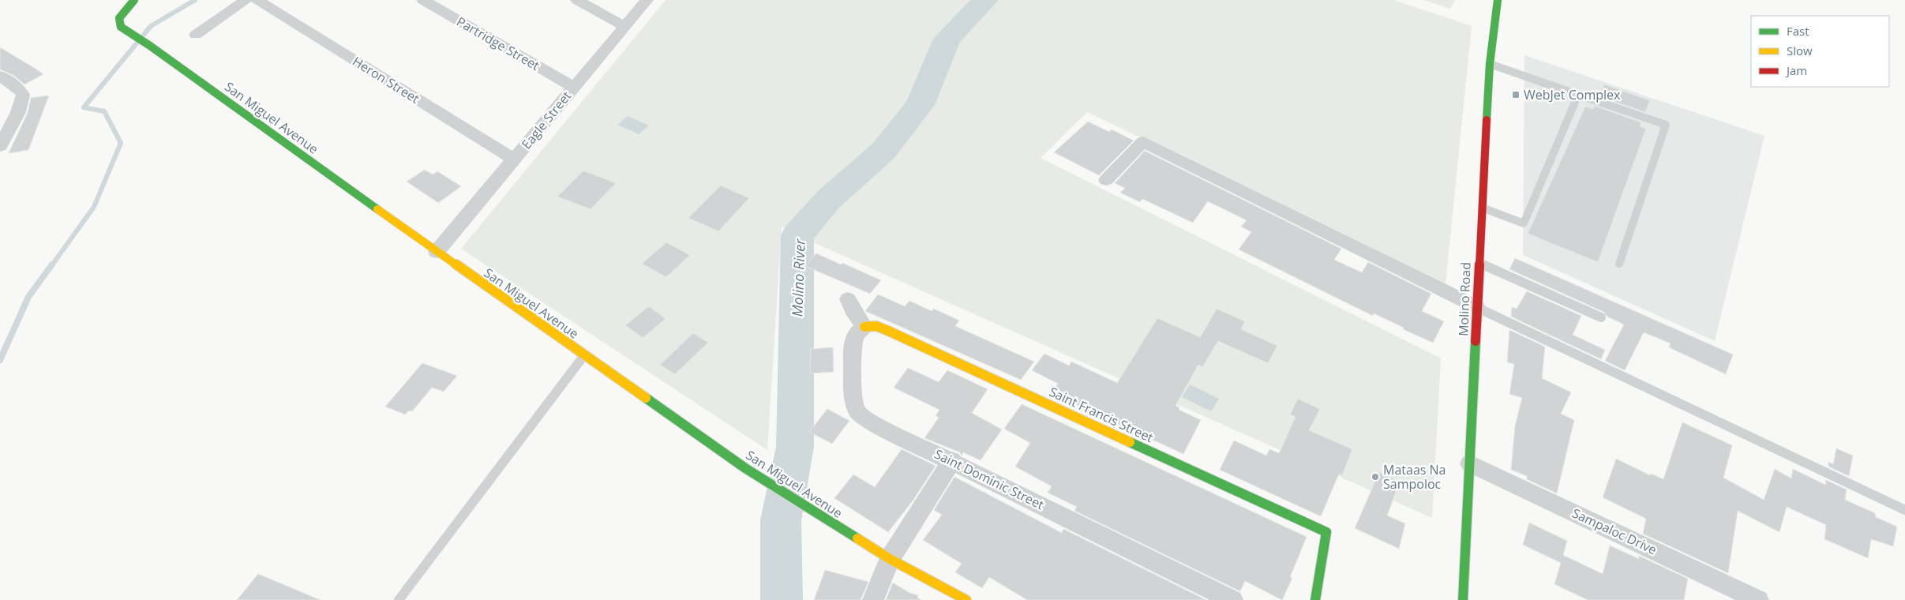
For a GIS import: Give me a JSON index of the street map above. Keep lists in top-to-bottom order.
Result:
{
  "streets": {
    "street": [
      "Partridge Street",
      "Heron Street",
      "San Miguel Avenue",
      "Eagle Street",
      "Molino Road",
      "Saint Francis Street",
      "Saint Dominic Street",
      "Sampaloc Drive"
    ]
  },
  "crossings": [
    ["Partridge Street", "Eagle Street"],
    ["Heron Street", "Eagle Street"],
    ["San Miguel Avenue", "Eagle Street"],
    ["Molino Road", "Sampaloc Drive"],
    ["Saint Francis Street", "Saint Dominic Street"]
  ],
  "water": ["Molino River"],
  "places": {
    "transit": ["WebJet Complex"],
    "other": ["Mataas Na Sampoloc"]
  },
  "legend": ["Fast", "Slow", "Jam"]
}
